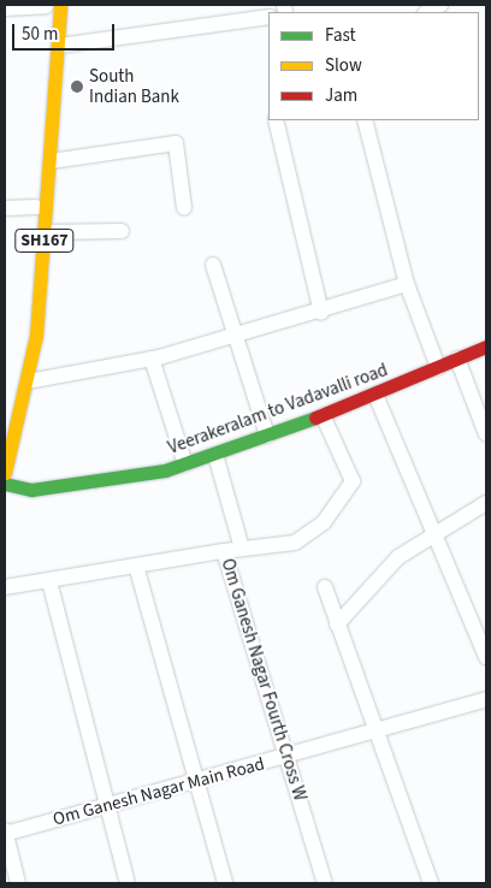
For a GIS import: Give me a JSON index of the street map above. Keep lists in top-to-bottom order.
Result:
{
  "streets": {
    "main road": ["SH167", "Veerakeralam to Vadavalli road"],
    "street": ["Om Ganesh Nagar Fourth Cross W", "Om Ganesh Nagar Main Road"]
  },
  "crossings": [
    ["Om Ganesh Nagar Fourth Cross W", "Om Ganesh Nagar Main Road"]
  ],
  "places": ["South Indian Bank"],
  "legend": ["Fast", "Slow", "Jam"],
  "scale_bar": "50 m"
}
